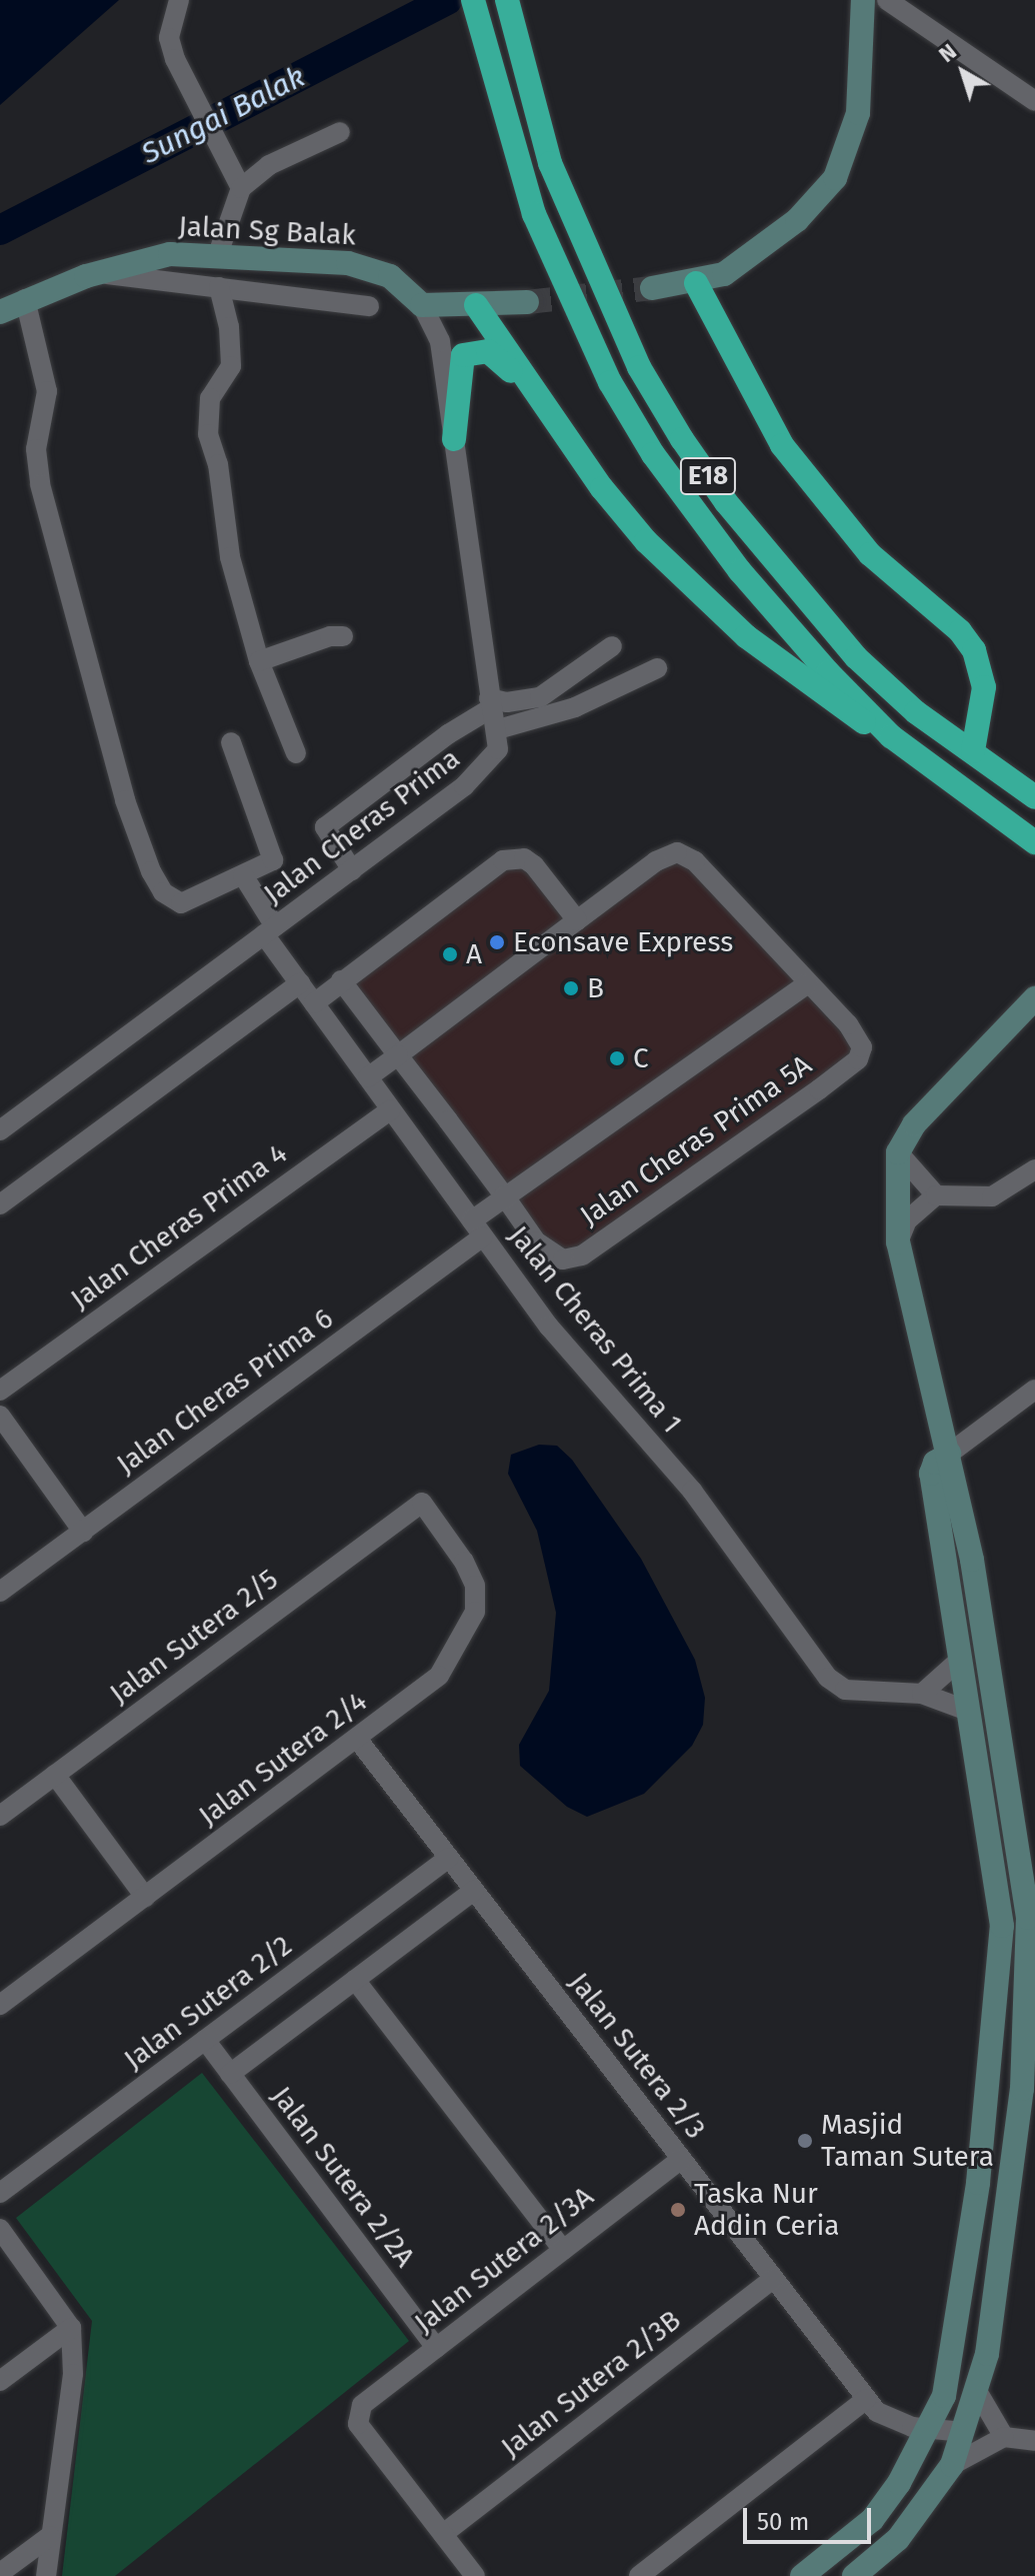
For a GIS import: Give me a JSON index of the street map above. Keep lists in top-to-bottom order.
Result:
{
  "streets": {
    "highway": ["E18"],
    "street": [
      "Jalan Sg Balak",
      "Jalan Cheras Prima",
      "Jalan Cheras Prima 5A",
      "Jalan Cheras Prima 4",
      "Jalan Cheras Prima 1",
      "Jalan Cheras Prima 6",
      "Jalan Sutera 2/5",
      "Jalan Sutera 2/4",
      "Jalan Sutera 2/2",
      "Jalan Sutera 2/3",
      "Jalan Sutera 2/2A",
      "Jalan Sutera 2/3A",
      "Jalan Sutera 2/3B"
    ]
  },
  "crossings": [
    ["Jalan Cheras Prima", "Jalan Cheras Prima 1"],
    ["Jalan Cheras Prima 5A", "Jalan Cheras Prima 6"],
    ["Jalan Cheras Prima 4", "Jalan Cheras Prima 1"],
    ["Jalan Cheras Prima 1", "Jalan Cheras Prima 6"],
    ["Jalan Sutera 2/5", "Jalan Sutera 2/4"],
    ["Jalan Sutera 2/4", "Jalan Sutera 2/3"],
    ["Jalan Sutera 2/2", "Jalan Sutera 2/3"],
    ["Jalan Sutera 2/2", "Jalan Sutera 2/2A"],
    ["Jalan Sutera 2/3", "Jalan Sutera 2/3A"],
    ["Jalan Sutera 2/3", "Jalan Sutera 2/3B"],
    ["Jalan Sutera 2/2A", "Jalan Sutera 2/3A"],
    ["Jalan Sutera 2/3A", "Jalan Sutera 2/3B"]
  ],
  "water": ["Sungai Balak"],
  "places": [
    "Econsave Express",
    "A",
    "B",
    "C",
    "Masjid Taman Sutera",
    "Taska Nur Addin Ceria"
  ],
  "scale_bar": "50 m",
  "north": "top left"
}
